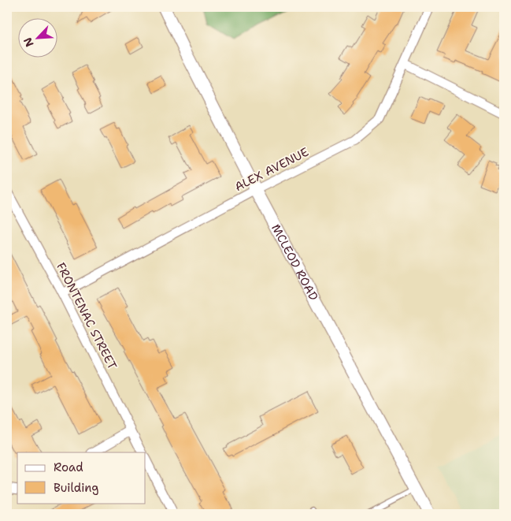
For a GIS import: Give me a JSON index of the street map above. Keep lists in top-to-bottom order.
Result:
{
  "streets": {
    "main road": ["MCLEOD ROAD"],
    "street": ["ALEX AVENUE", "FRONTENAC STREET"]
  },
  "crossings": [
    ["ALEX AVENUE", "MCLEOD ROAD"],
    ["ALEX AVENUE", "FRONTENAC STREET"]
  ],
  "legend": ["Road", "Building"],
  "north": "bottom left"
}
